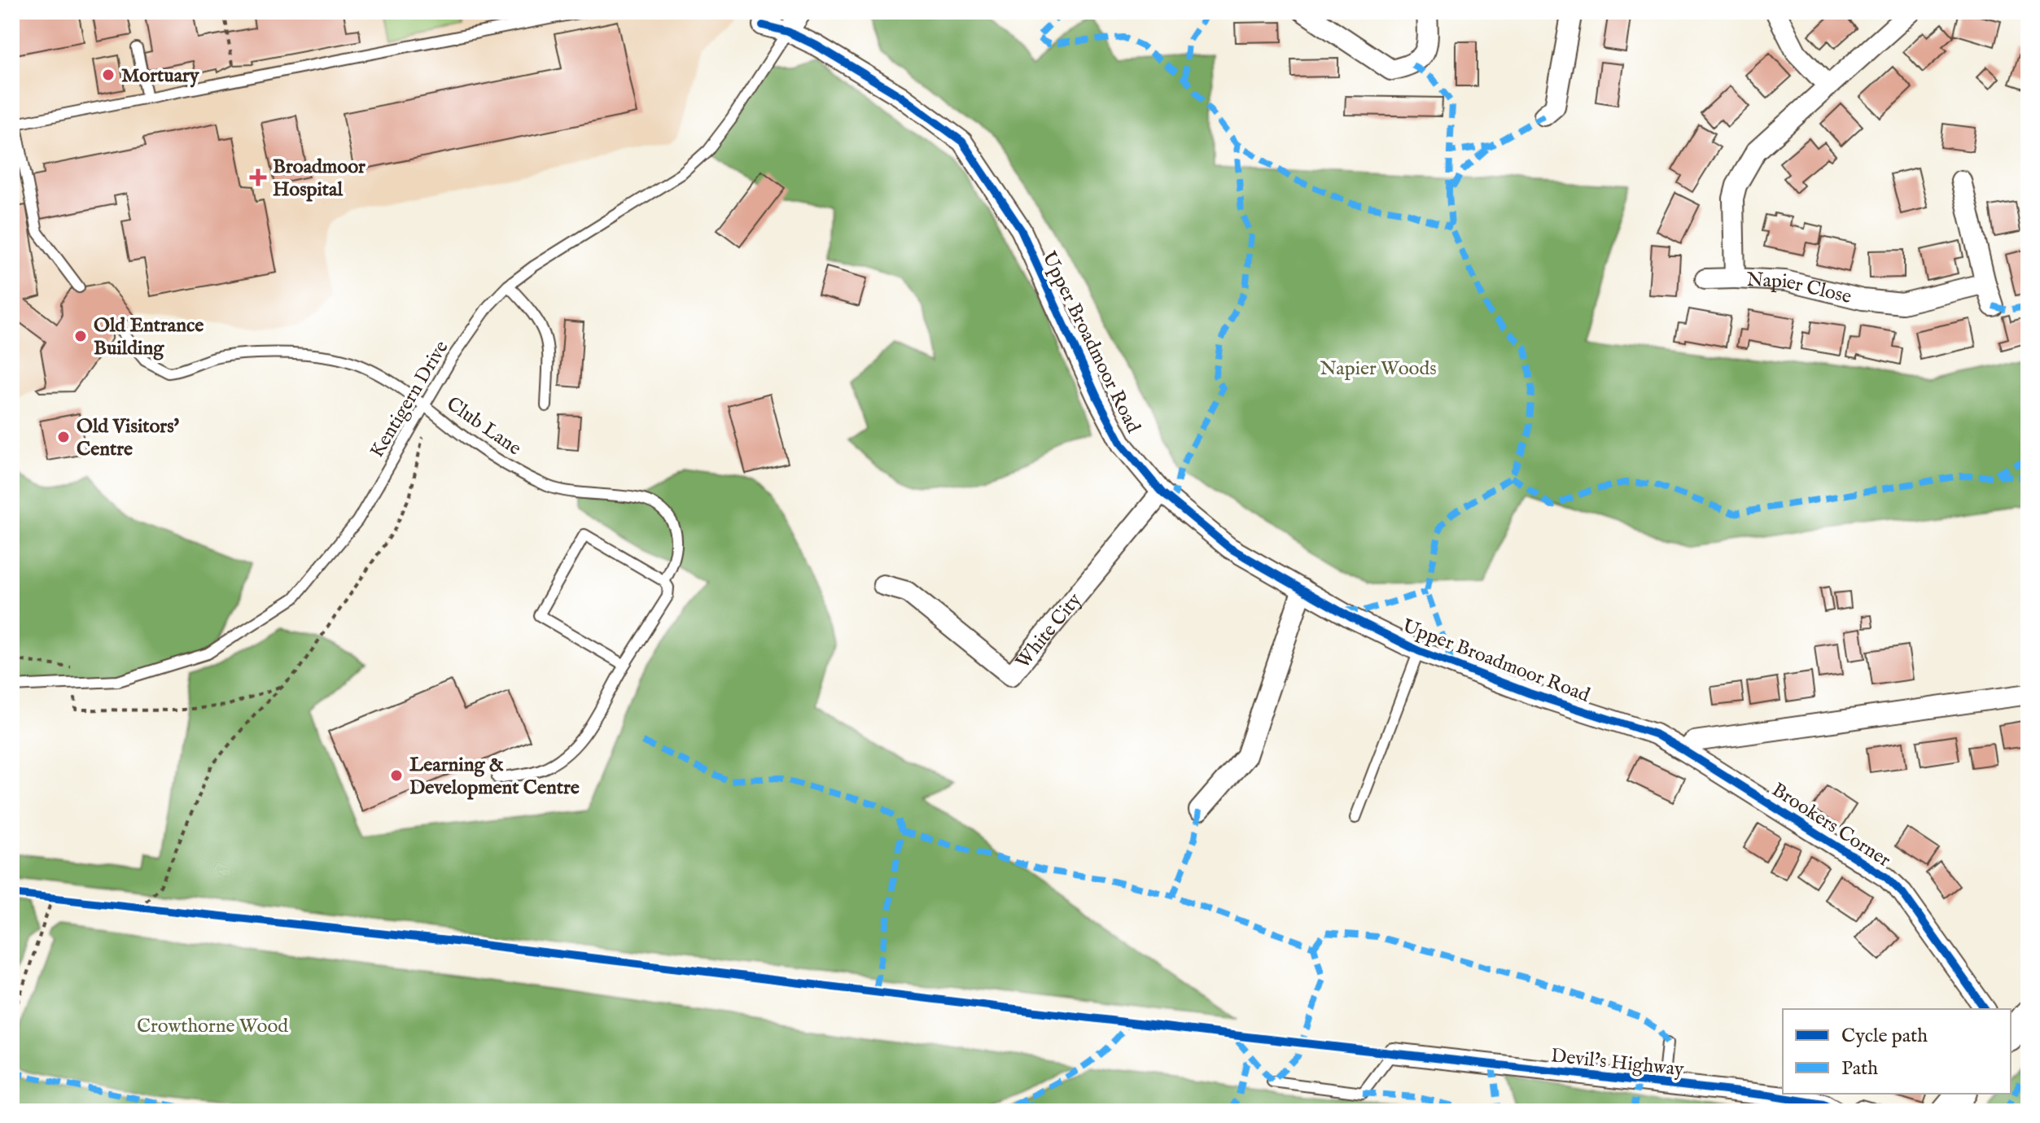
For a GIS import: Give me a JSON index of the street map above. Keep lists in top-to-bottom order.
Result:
{
  "streets": {
    "street": [
      "Napier Close",
      "Upper Broadmoor Road",
      "White City",
      "Brookers Corner",
      "Devil's Highway"
    ],
    "lane": ["Kentigern Drive", "Club Lane"]
  },
  "crossings": [
    ["Upper Broadmoor Road", "Kentigern Drive"],
    ["Upper Broadmoor Road", "White City"],
    ["Upper Broadmoor Road", "Brookers Corner"],
    ["Kentigern Drive", "Club Lane"]
  ],
  "parks": ["Napier Woods", "Crowthorne Wood"],
  "places": {
    "other": [
      "Mortuary",
      "Old Entrance Building",
      "Old Visitors' Centre",
      "Learning & Development Centre"
    ],
    "health": ["Broadmoor Hospital"]
  },
  "legend": ["Cycle path", "Path"]
}
